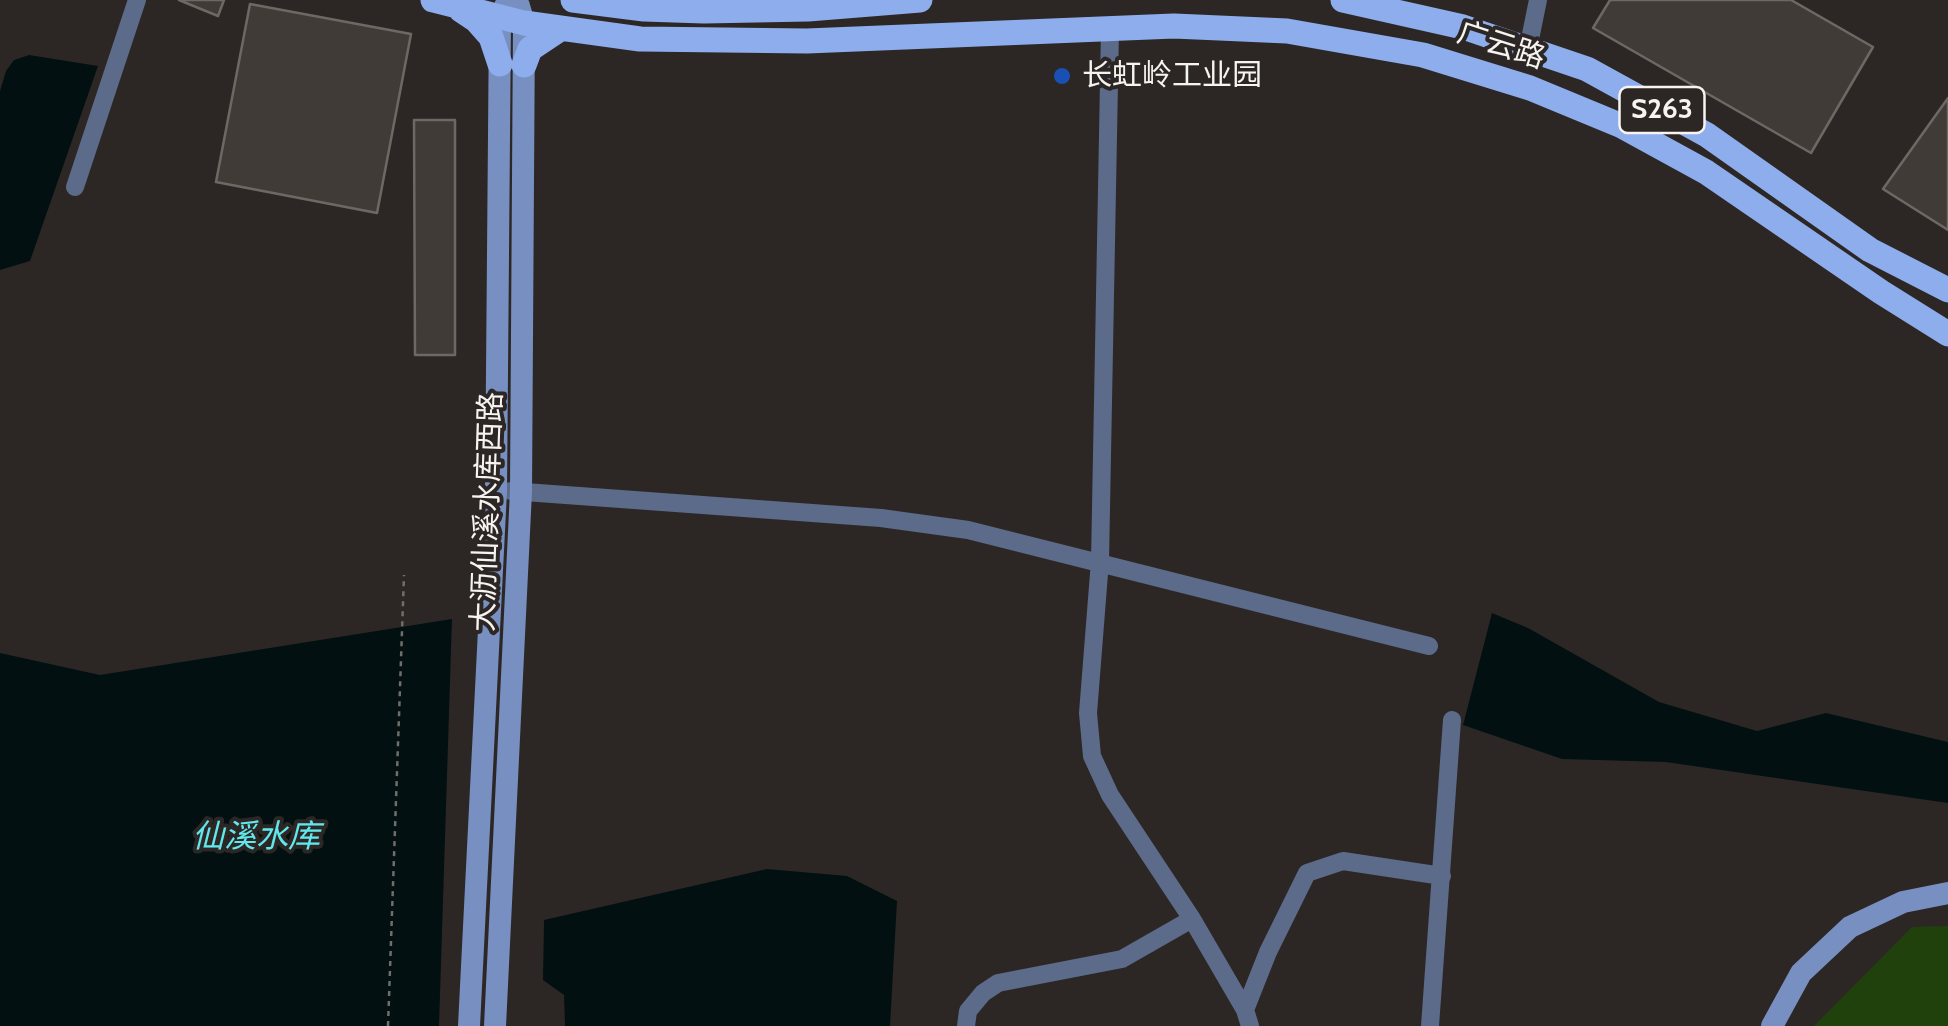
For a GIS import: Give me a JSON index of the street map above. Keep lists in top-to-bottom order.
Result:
{
  "streets": {
    "main road": ["广云路", "S263"],
    "street": ["大沥仙溪水库西路"]
  },
  "water": ["仙溪水库"],
  "places": ["长虹岭工业园"]
}
